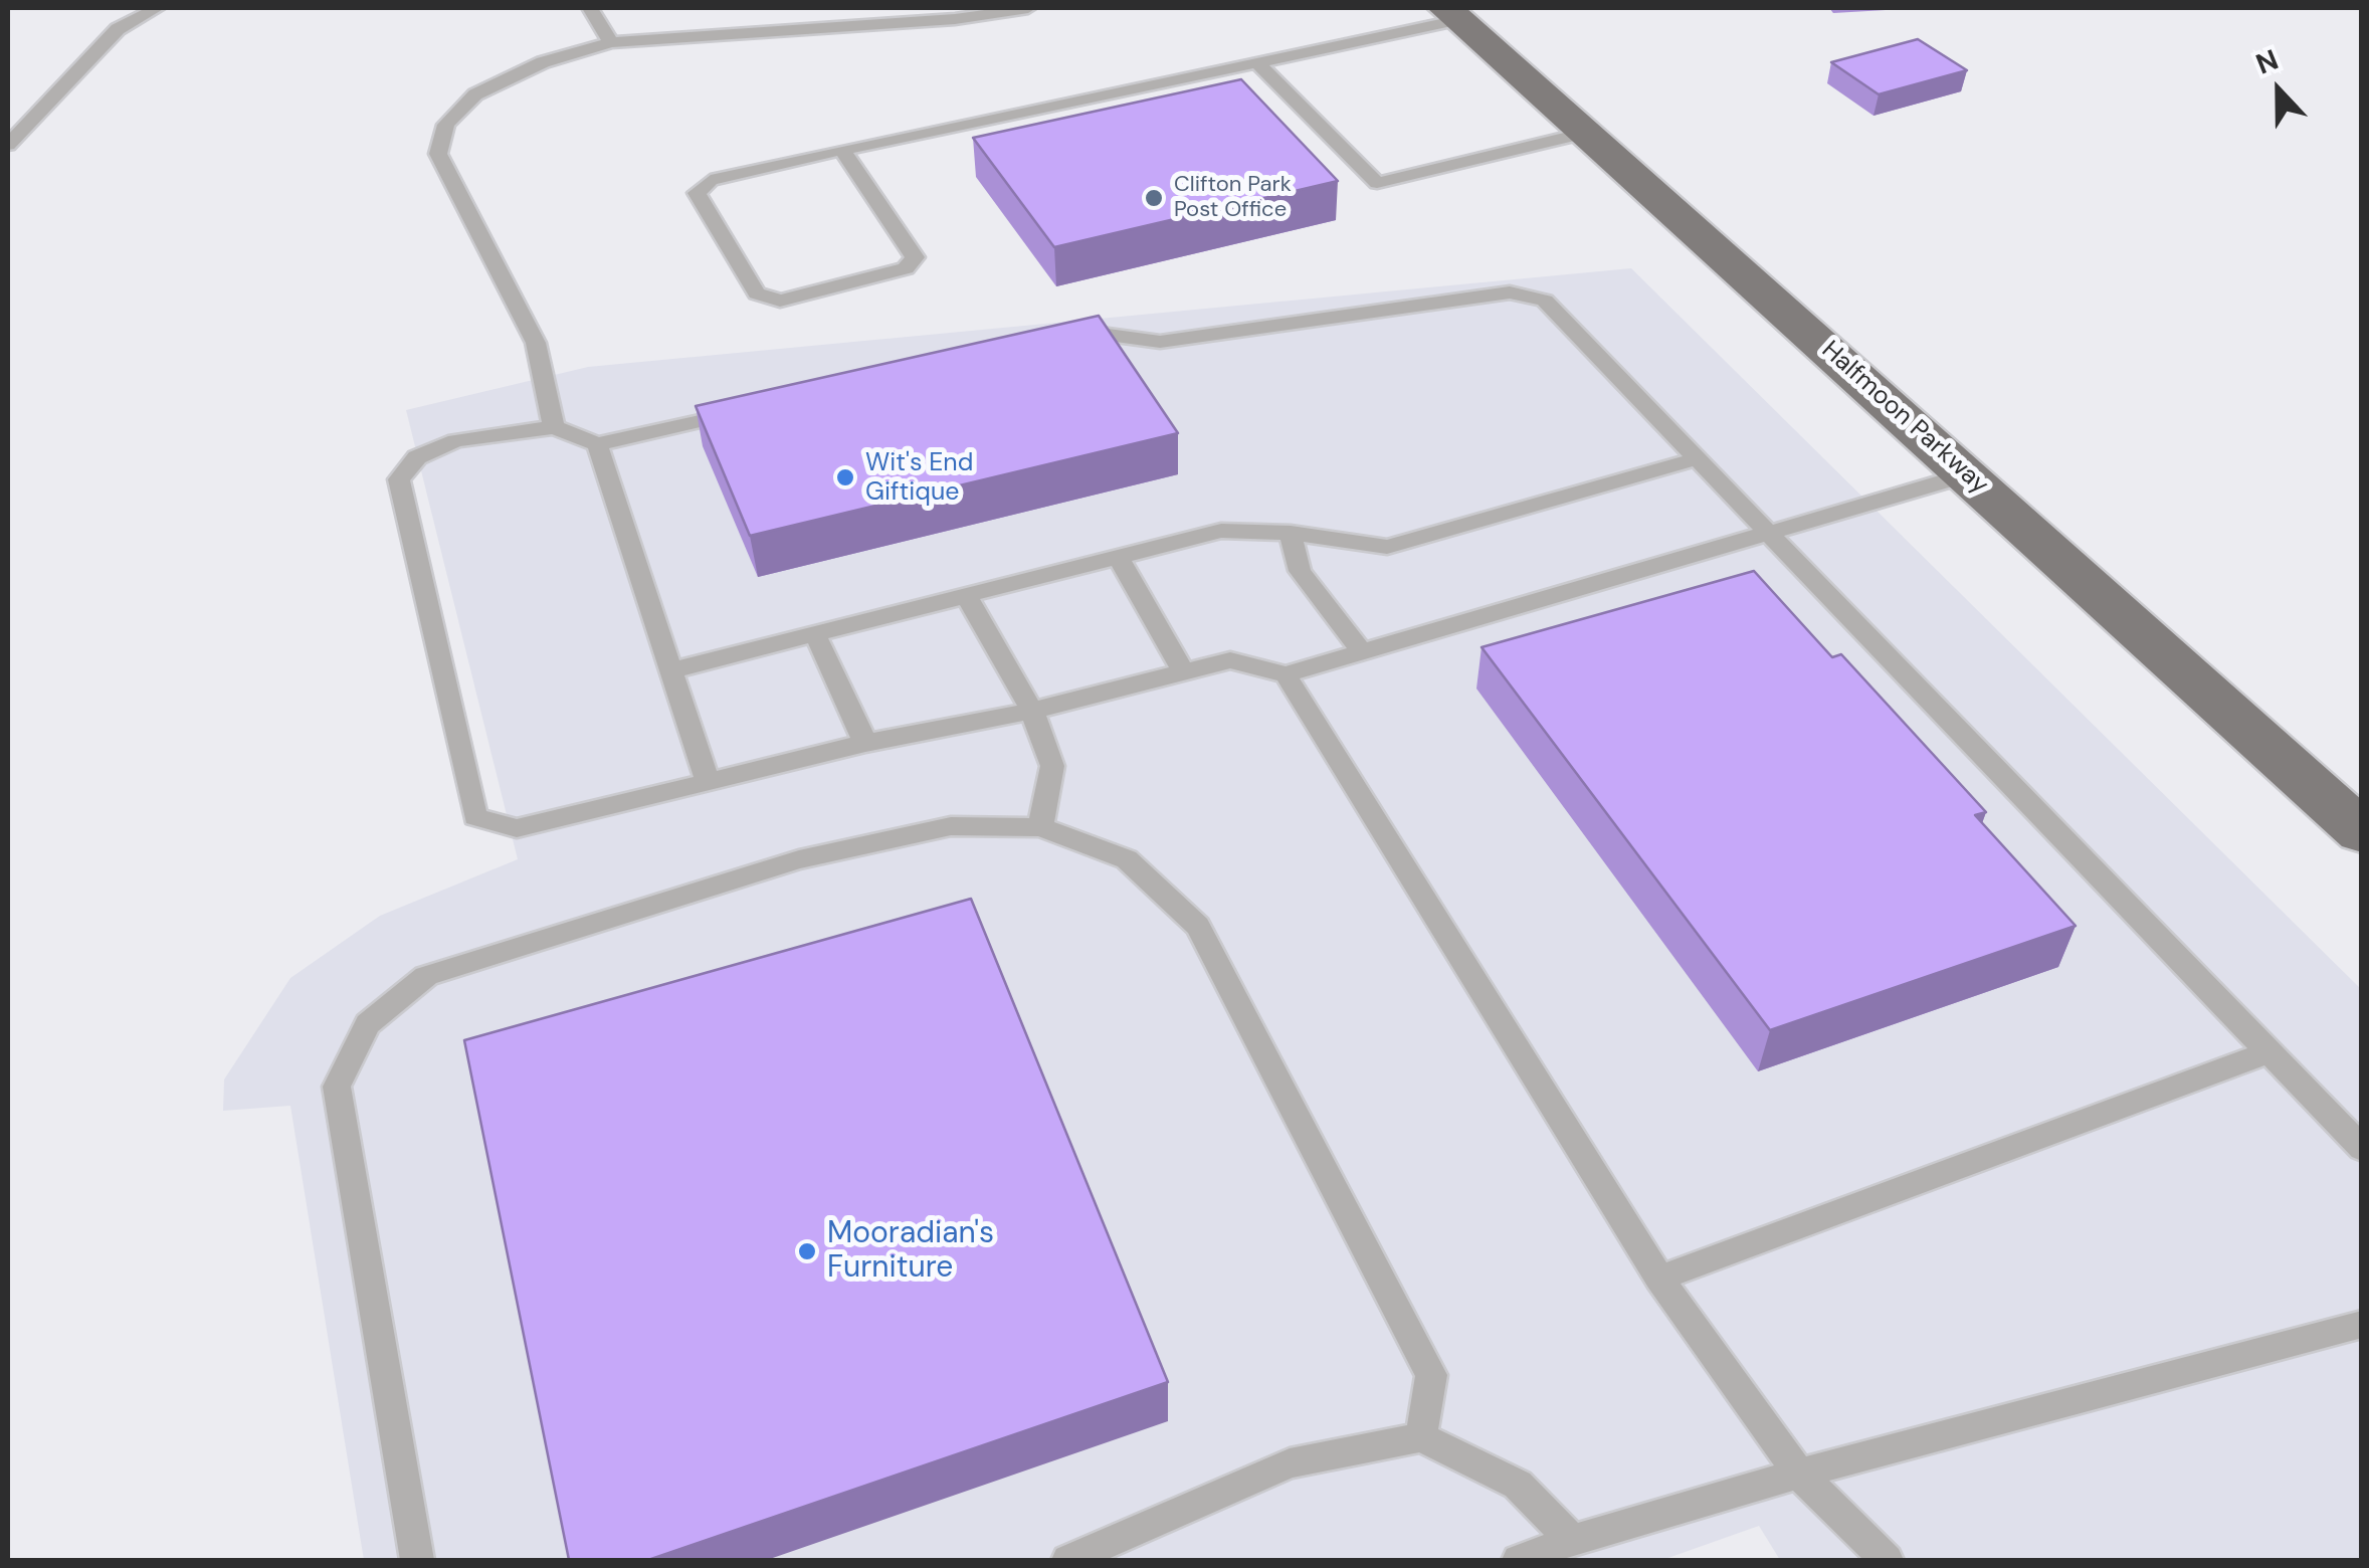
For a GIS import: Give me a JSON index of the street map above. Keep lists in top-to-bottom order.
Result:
{
  "streets": {
    "main road": ["Halfmoon Parkway"]
  },
  "places": ["Clifton Park Post Office", "Wit's End Giftique", "Mooradian's Furniture"],
  "north": "top"
}
